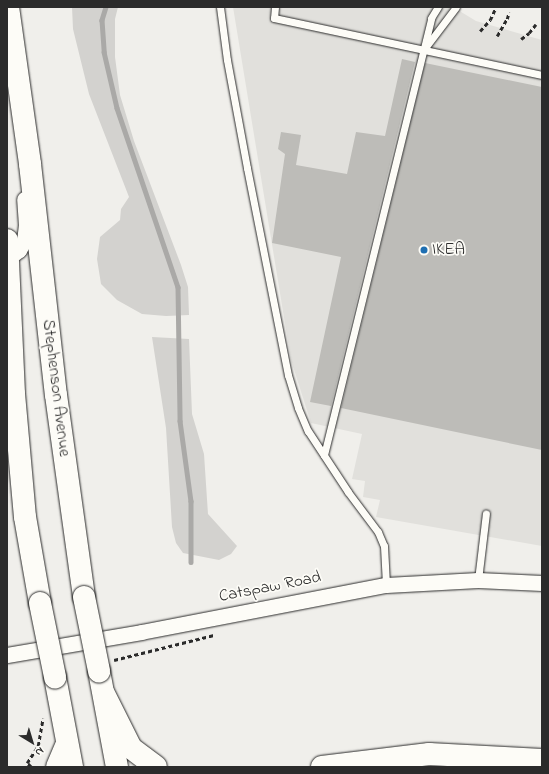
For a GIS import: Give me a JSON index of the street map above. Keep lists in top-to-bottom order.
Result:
{
  "streets": {
    "main road": ["Stephenson Avenue"],
    "street": ["Catspaw Road"]
  },
  "places": ["IKEA"],
  "north": "bottom right"
}
